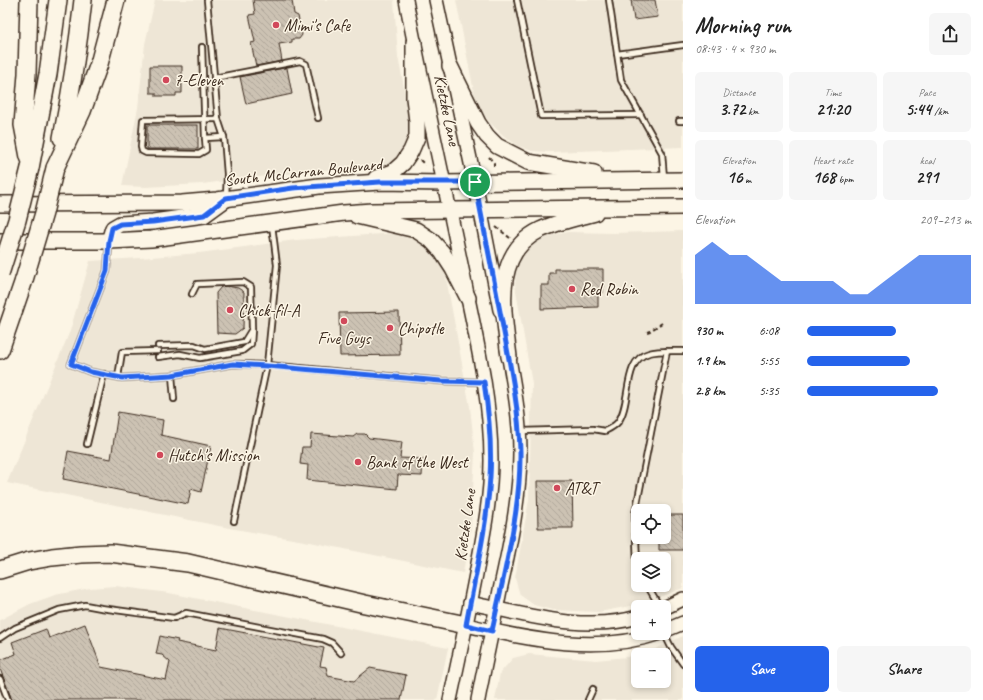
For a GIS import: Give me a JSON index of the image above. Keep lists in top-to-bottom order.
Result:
{
  "streets": {
    "main road": ["Kietzke Lane", "South McCarran Boulevard"]
  },
  "crossings": [
    ["Kietzke Lane", "South McCarran Boulevard"]
  ],
  "places": [
    "Mimi's Cafe",
    "7-Eleven",
    "Red Robin",
    "Chick-fil-A",
    "Five Guys",
    "Chipotle",
    "Hutch's Mission",
    "Bank of the West",
    "AT&T"
  ],
  "page": {
    "heading": ["Morning run", "08:43 · 4 × 930 m"],
    "stats": [
      ["Distance", "3.72 km"],
      ["Time", "21:20"],
      ["Pace", "5:44 /km"],
      ["Elevation", "16 m"],
      ["Heart rate", "168 bpm"],
      ["kcal", "291"]
    ],
    "chart": ["Elevation", "209–213 m"],
    "list": [
      {
        "name": "930 m",
        "note": "6:08"
      },
      {
        "name": "1.9 km",
        "note": "5:55"
      },
      {
        "name": "2.8 km",
        "note": "5:35"
      }
    ],
    "map_buttons": ["+", "−"],
    "buttons": ["Save", "Share"]
  }
}
